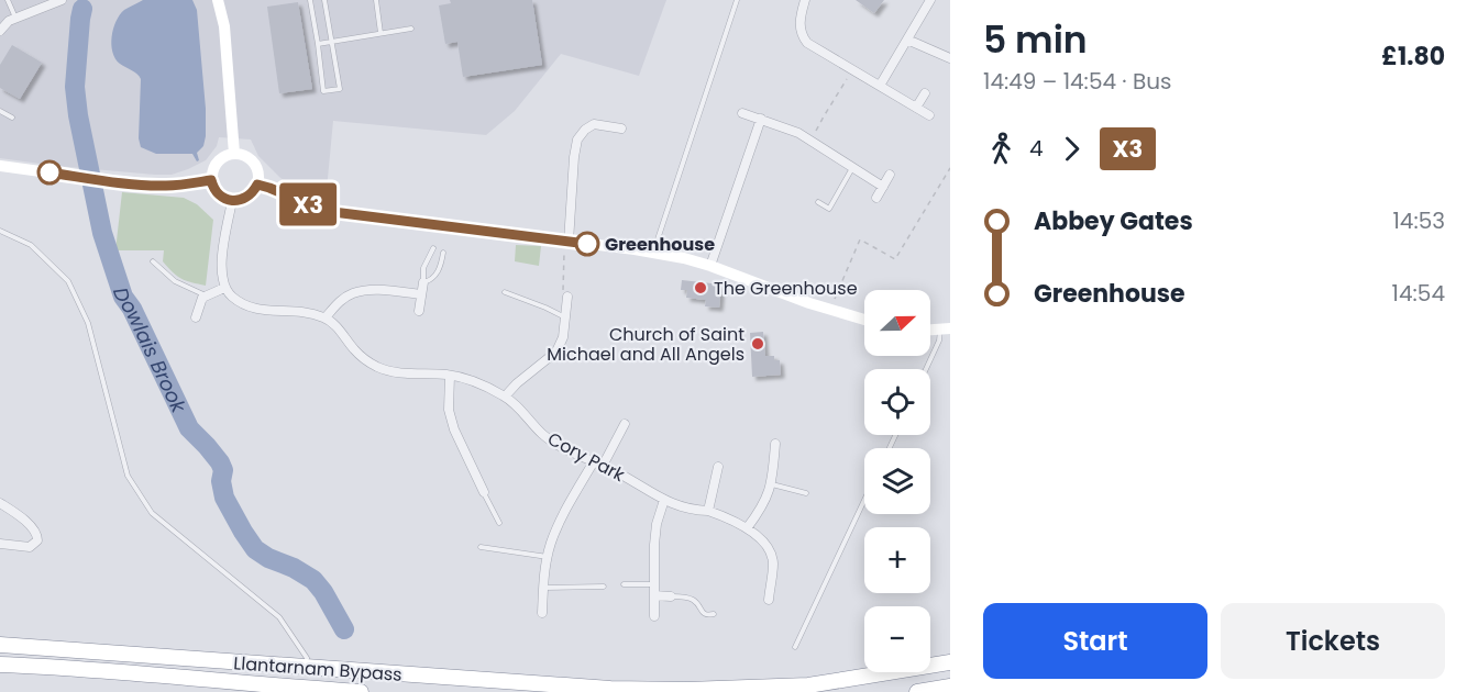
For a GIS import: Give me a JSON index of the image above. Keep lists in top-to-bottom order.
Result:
{
  "streets": {
    "highway": ["Llantarnam Bypass"],
    "street": ["Cory Park"]
  },
  "water": ["Dowlais Brook"],
  "places": ["Greenhouse", "The Greenhouse", "Church of Saint Michael and All Angels"],
  "lines": ["bus line X3"],
  "north": "right",
  "page": {
    "on_map": "X3",
    "heading": ["5 min", "14:49 – 14:54 · Bus", "£1.80"],
    "legs": ["4", "X3"],
    "list": [
      {
        "name": "Abbey Gates",
        "value": "14:53"
      },
      {
        "name": "Greenhouse",
        "value": "14:54"
      }
    ],
    "map_buttons": ["+", "−"],
    "buttons": ["Start", "Tickets"]
  }
}
